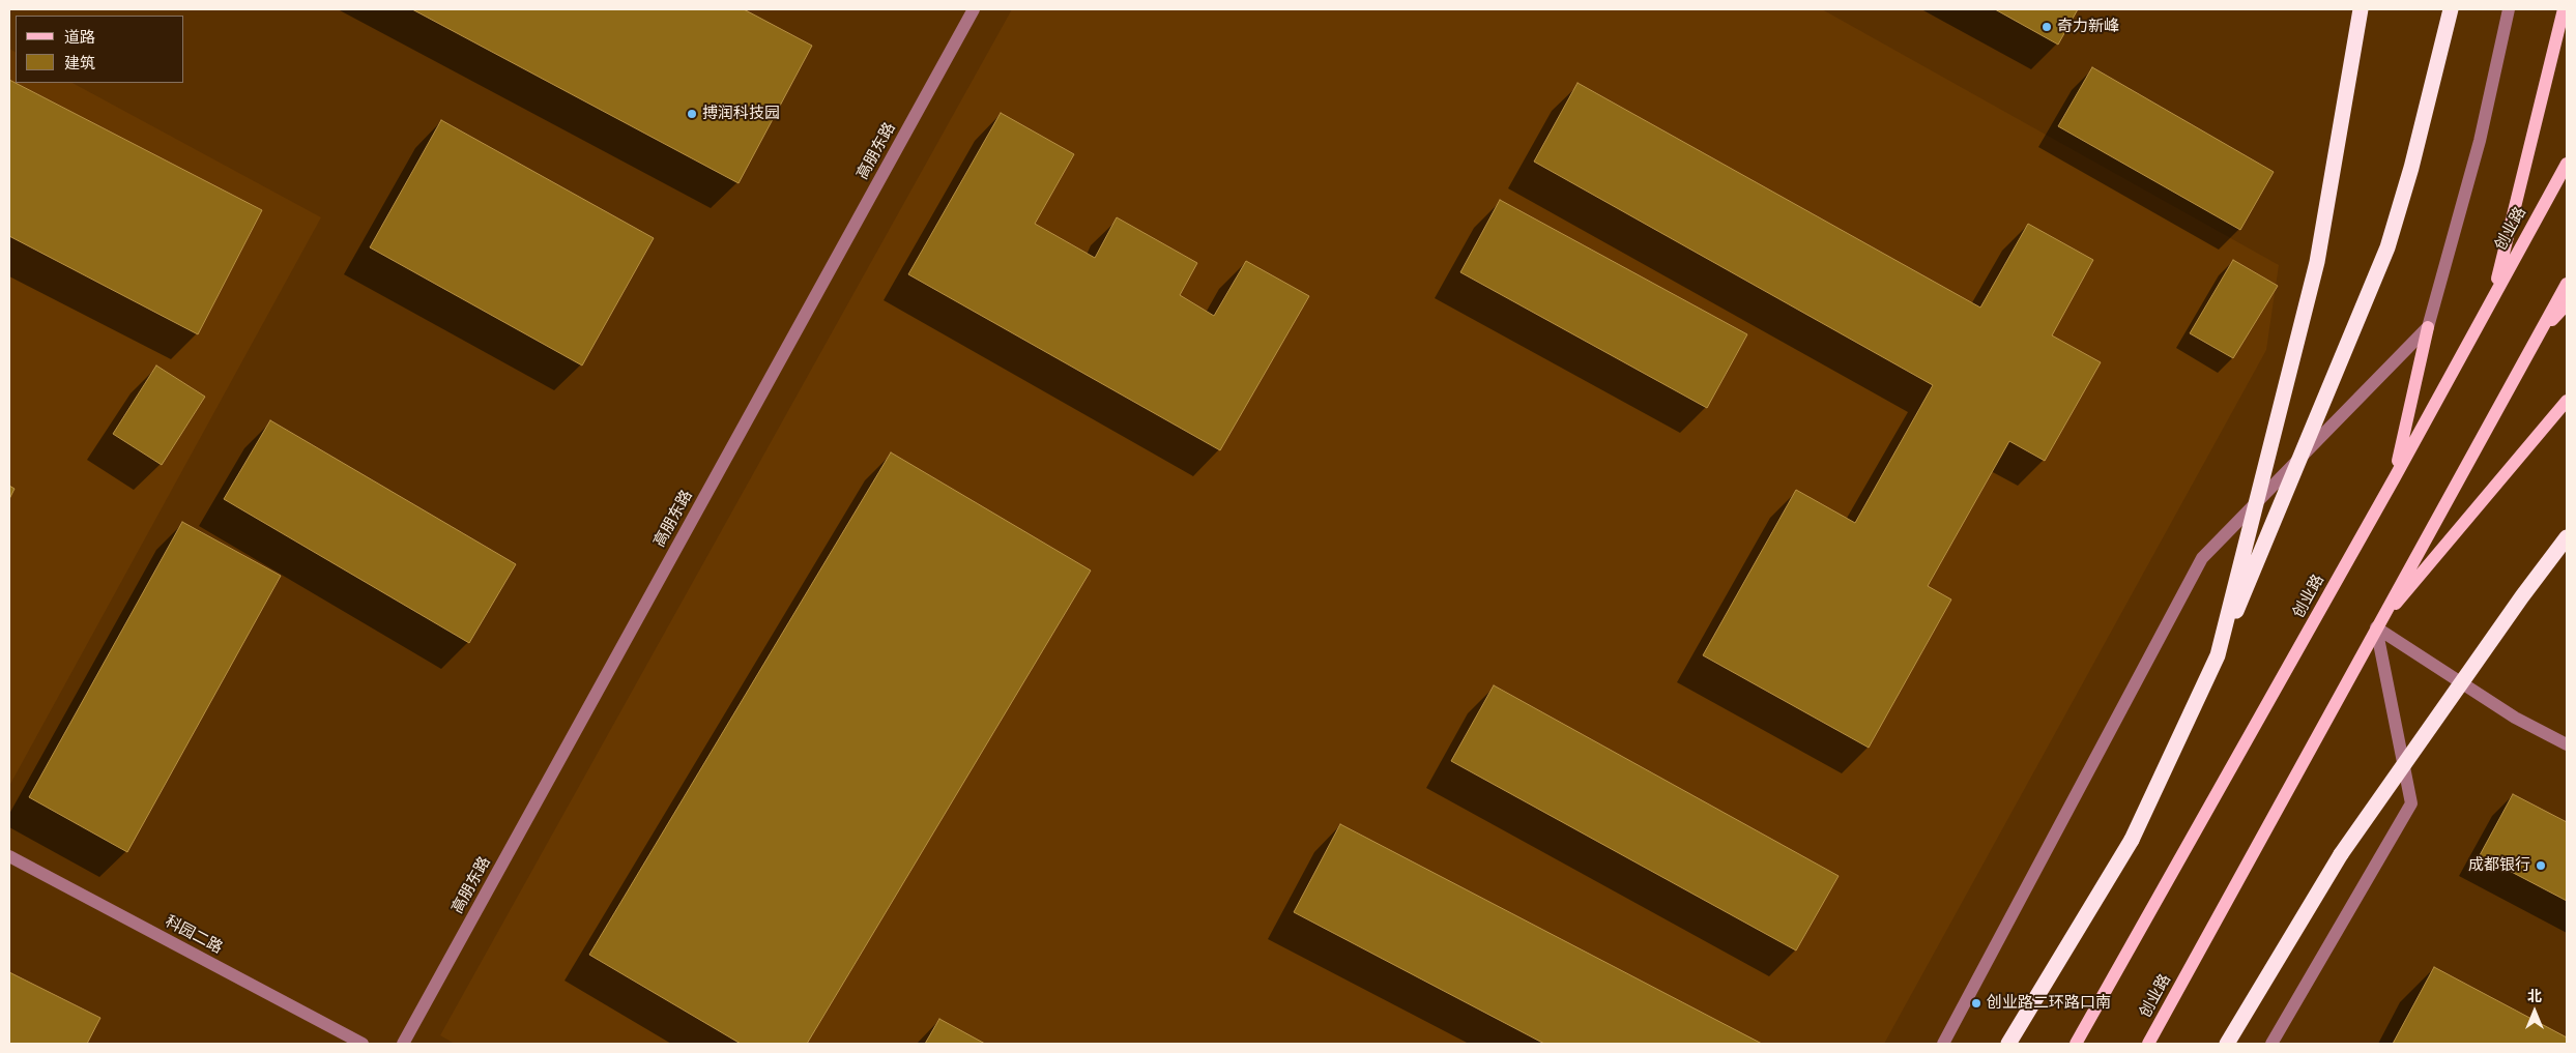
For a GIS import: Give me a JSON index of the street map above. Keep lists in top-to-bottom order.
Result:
{
  "streets": {
    "main road": ["创业路"],
    "street": ["高朋东路", "科园二路"]
  },
  "places": [
    "奇力新峰",
    "搏润科技园",
    "成都银行",
    "创业路二环路口南"
  ],
  "legend": ["道路", "建筑"],
  "north": "top"
}
